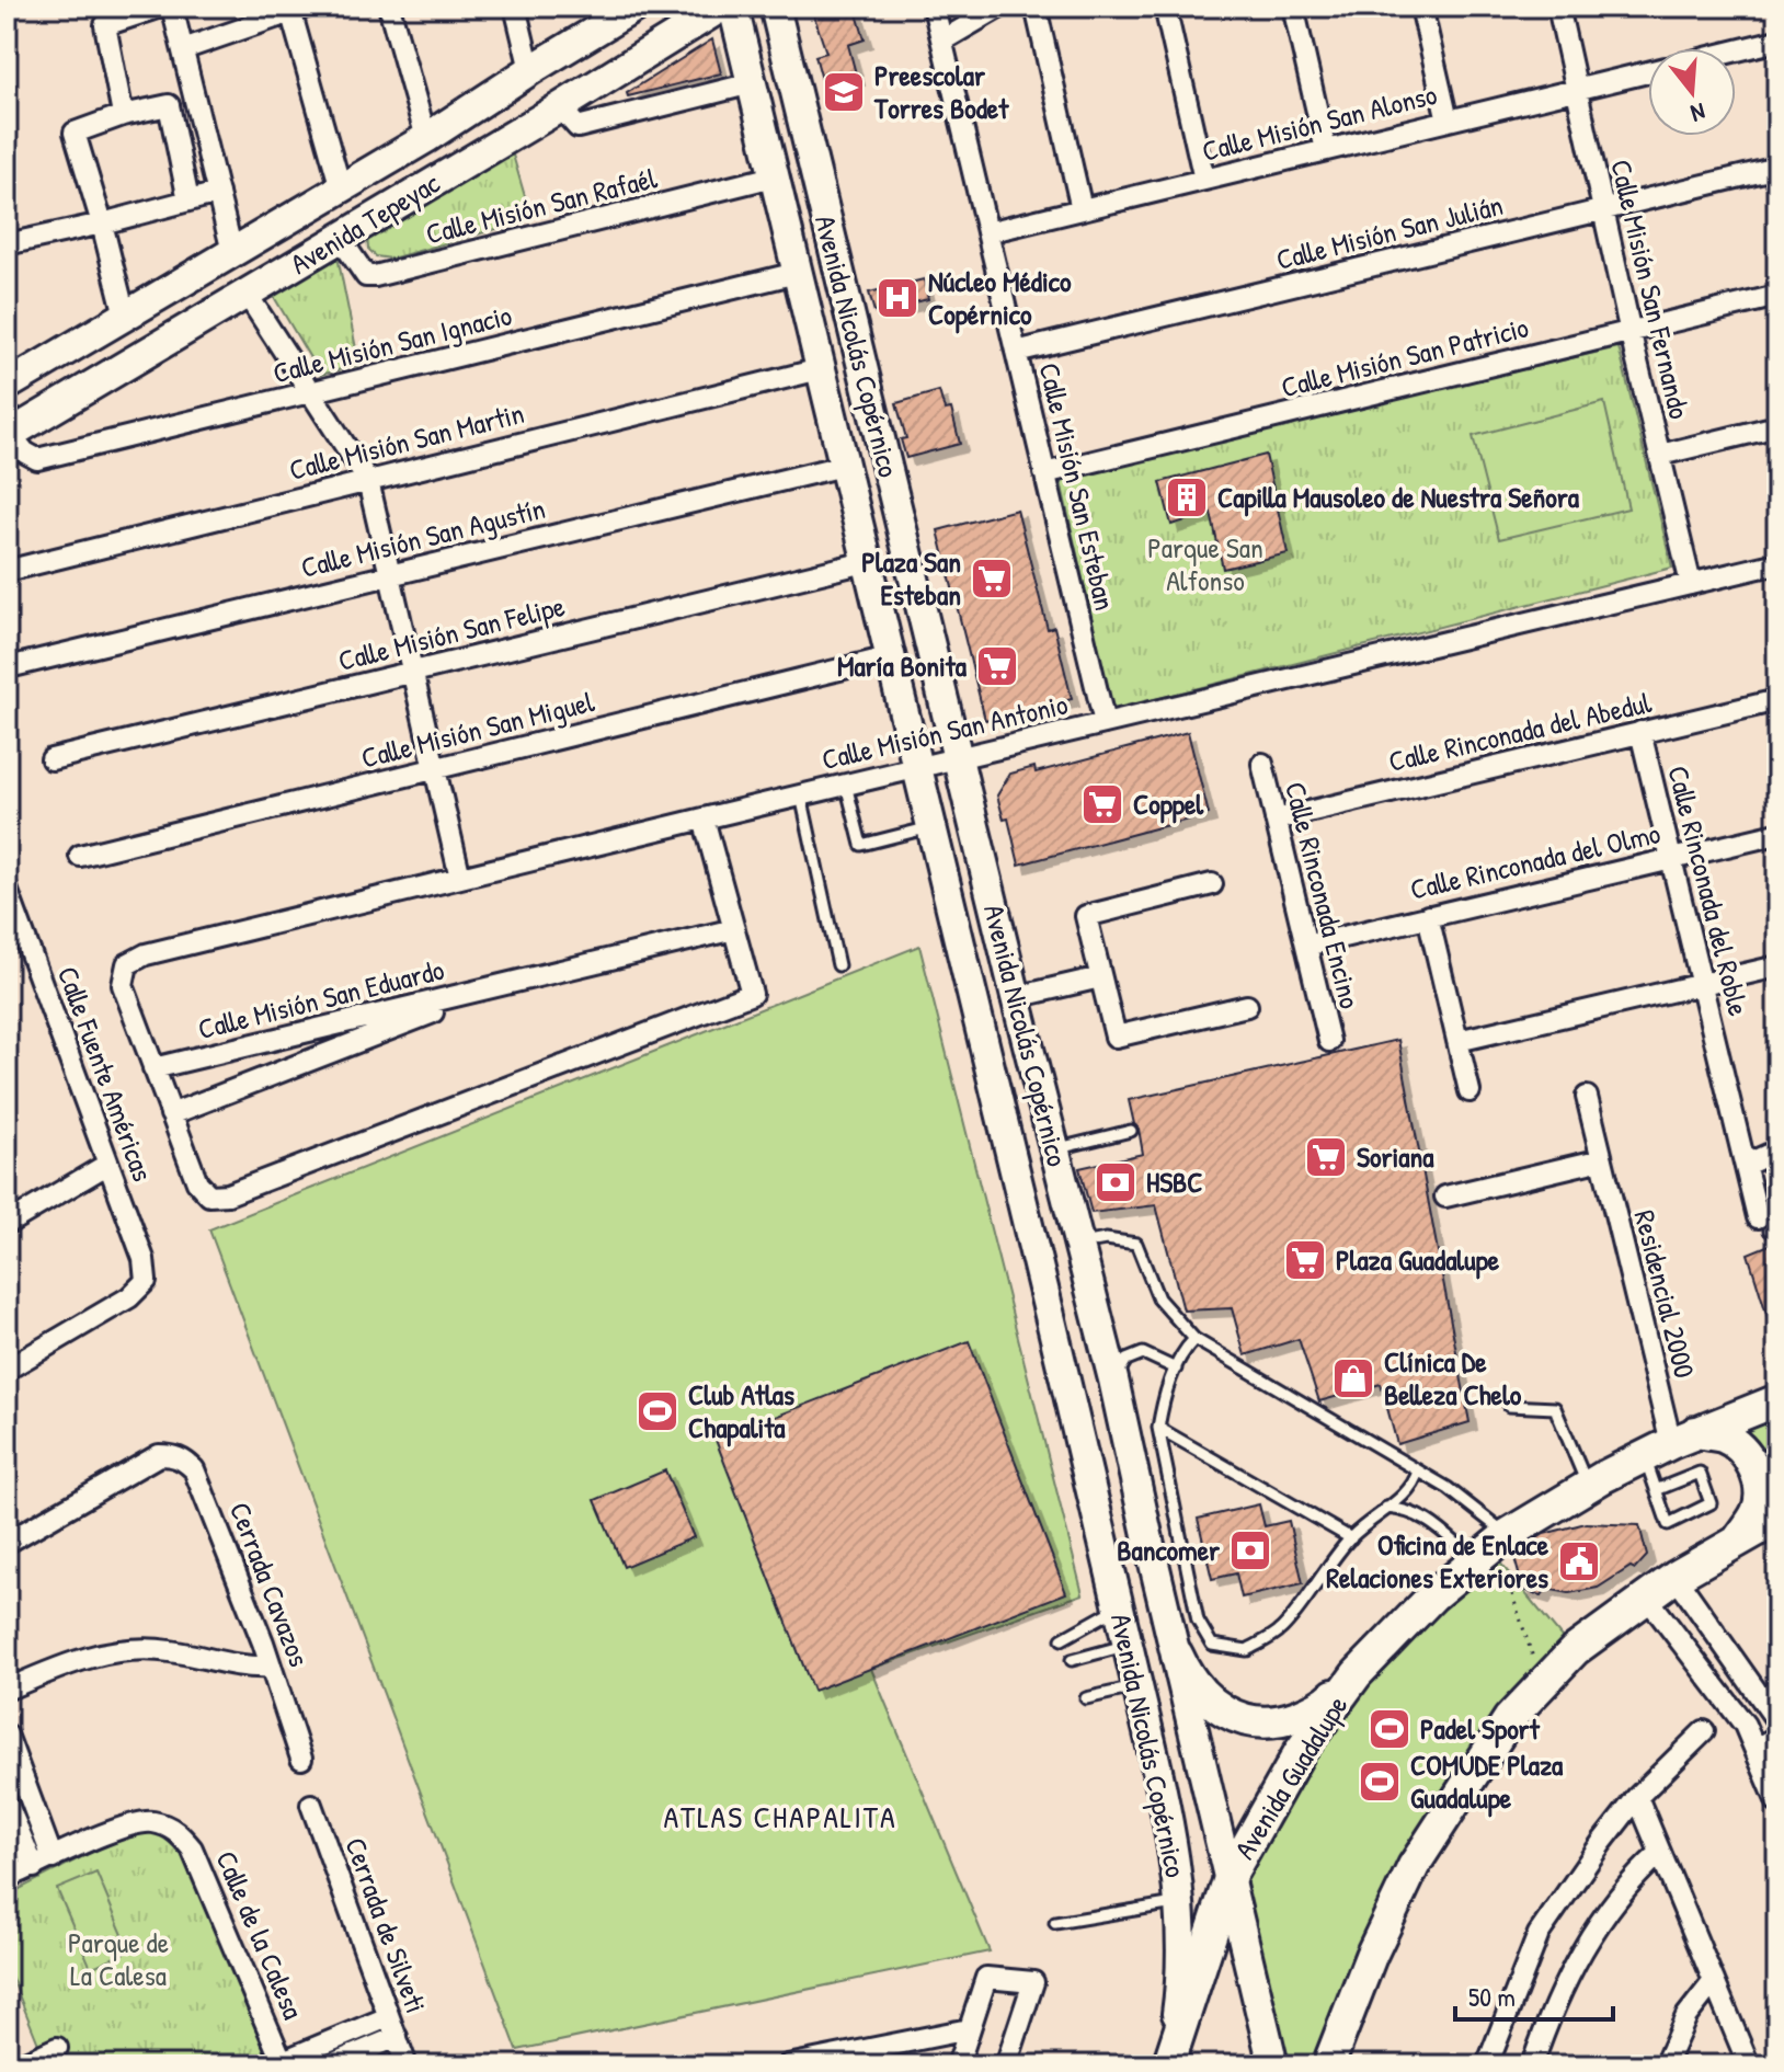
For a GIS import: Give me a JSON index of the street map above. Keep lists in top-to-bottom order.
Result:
{
  "streets": {
    "main road": ["Avenida Guadalupe"],
    "street": [
      "Calle Misión San Alonso",
      "Calle Misión San Rafaél",
      "Avenida Tepeyac",
      "Calle Misión San Julián",
      "Calle Misión San Fernando",
      "Calle Misión San Ignacio",
      "Avenida Nicolás Copérnico",
      "Calle Misión San Patricio",
      "Calle Misión San Martin",
      "Calle Misión San Esteban",
      "Calle Misión San Agustín",
      "Calle Misión San Felipe",
      "Calle Misión San Miguel",
      "Calle Misión San Antonio",
      "Calle Rinconada del Abedul",
      "Calle Rinconada del Olmo",
      "Calle Rinconada del Roble",
      "Calle Rinconada Encino",
      "Calle Misión San Eduardo",
      "Calle Fuente Américas",
      "Residencial 2000",
      "Cerrada Cavazos",
      "Cerrada de Silveti",
      "Calle de la Calesa"
    ]
  },
  "crossings": [
    ["Calle Misión San Alonso", "Calle Misión San Fernando"],
    ["Calle Misión San Alonso", "Calle Misión San Esteban"],
    ["Calle Misión San Rafaél", "Avenida Tepeyac"],
    ["Calle Misión San Rafaél", "Avenida Nicolás Copérnico"],
    ["Avenida Tepeyac", "Calle Misión San Ignacio"],
    ["Calle Misión San Julián", "Calle Misión San Fernando"],
    ["Calle Misión San Julián", "Calle Misión San Esteban"],
    ["Calle Misión San Fernando", "Calle Misión San Patricio"],
    ["Calle Misión San Fernando", "Calle Misión San Antonio"],
    ["Calle Misión San Ignacio", "Avenida Nicolás Copérnico"],
    ["Avenida Nicolás Copérnico", "Calle Misión San Martin"],
    ["Avenida Nicolás Copérnico", "Calle Misión San Agustín"],
    ["Avenida Nicolás Copérnico", "Calle Misión San Felipe"],
    ["Avenida Nicolás Copérnico", "Calle Misión San Miguel"],
    ["Avenida Nicolás Copérnico", "Calle Misión San Antonio"],
    ["Avenida Nicolás Copérnico", "Avenida Guadalupe"],
    ["Calle Misión San Patricio", "Calle Misión San Esteban"],
    ["Calle Misión San Esteban", "Calle Misión San Antonio"],
    ["Calle Misión San Antonio", "Calle Misión San Eduardo"],
    ["Calle Rinconada del Abedul", "Calle Rinconada del Roble"],
    ["Calle Rinconada del Abedul", "Calle Rinconada Encino"],
    ["Calle Rinconada del Olmo", "Calle Rinconada del Roble"],
    ["Calle Rinconada del Olmo", "Calle Rinconada Encino"],
    ["Residencial 2000", "Avenida Guadalupe"]
  ],
  "districts": ["ATLAS CHAPALITA"],
  "parks": ["Parque San Alfonso", "Parque de La Calesa"],
  "places": {
    "school or university": ["Preescolar Torres Bodet"],
    "hospital": ["Núcleo Médico Copérnico"],
    "building": ["Capilla Mausoleo de Nuestra Señora"],
    "supermarket": [
      "Plaza San Esteban",
      "María Bonita",
      "Coppel",
      "Soriana",
      "Plaza Guadalupe"
    ],
    "bank": ["HSBC", "Bancomer"],
    "shop": ["Clínica De Belleza Chelo"],
    "sports": ["Club Atlas Chapalita", "Padel Sport", "COMUDE Plaza Guadalupe"],
    "public building": ["Oficina de Enlace Relaciones Exteriores"]
  },
  "scale_bar": "50 m",
  "north": "bottom"
}
